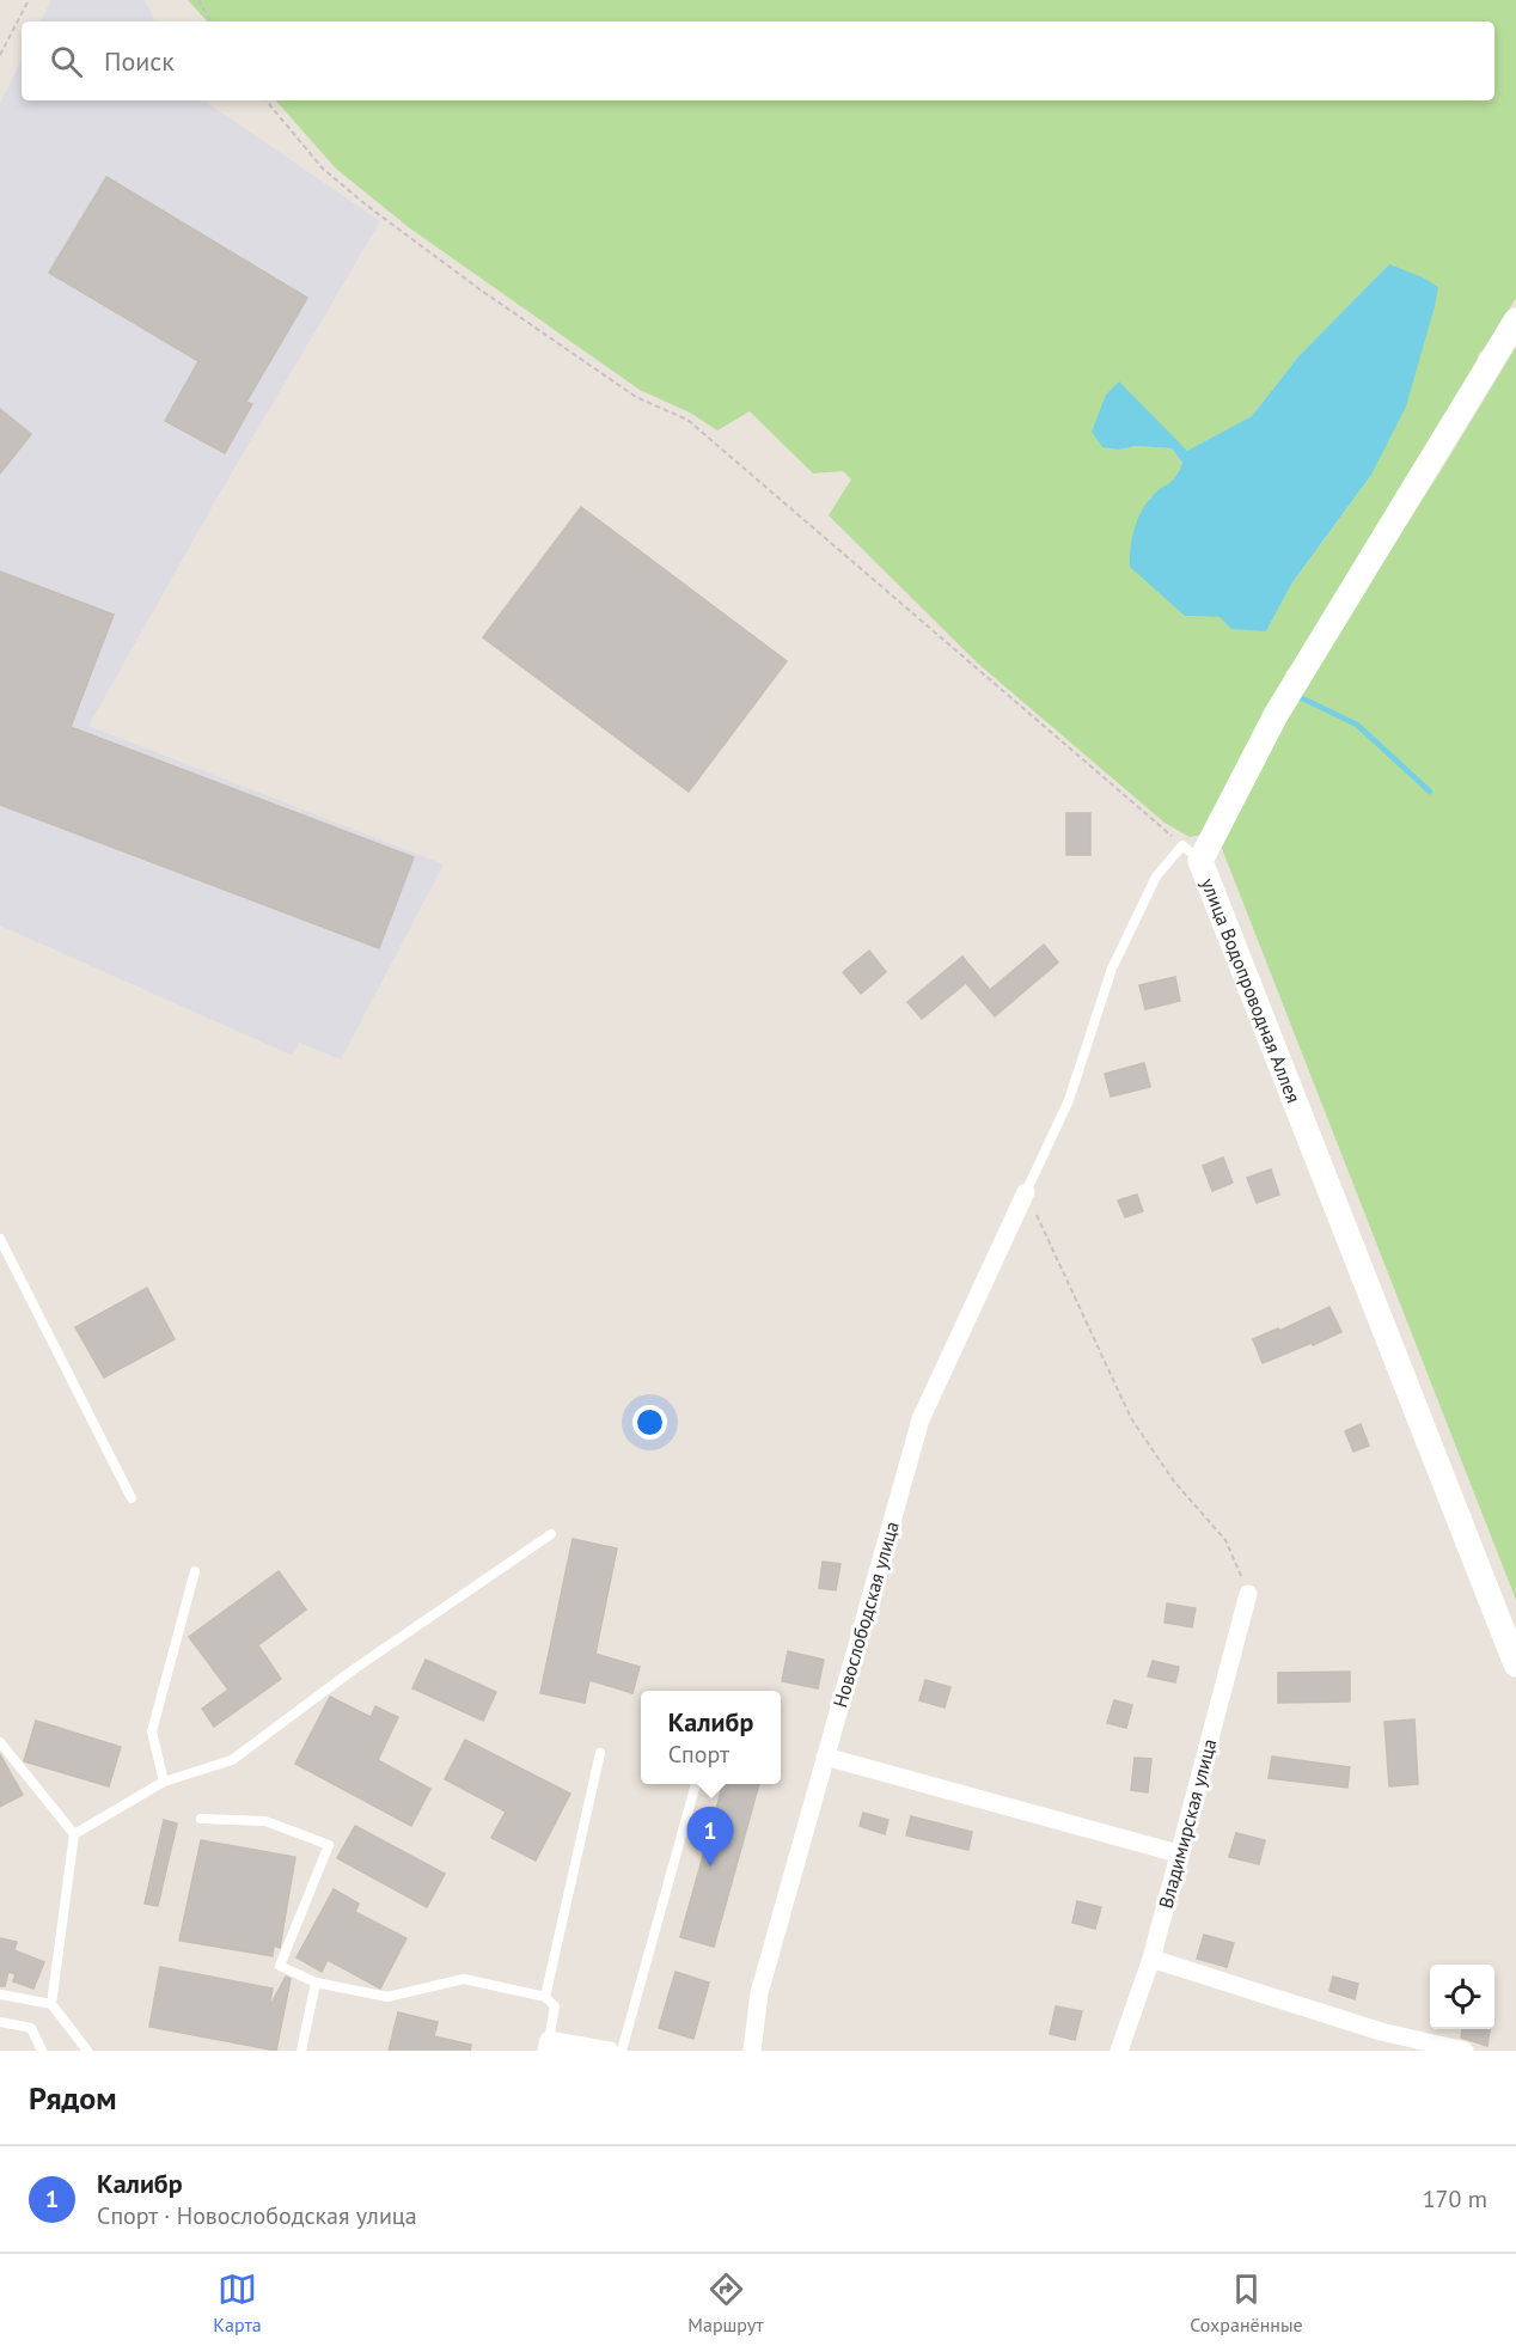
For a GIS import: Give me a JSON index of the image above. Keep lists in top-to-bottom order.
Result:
{
  "streets": {
    "street": ["улица Водопроводная Аллея", "Новослободская улица", "Владимирская улица"]
  },
  "page": {
    "search": "Поиск",
    "popup": ["Калибр", "Спорт"],
    "pins": "1",
    "heading": "Рядом",
    "list": [
      {
        "mark": "1",
        "name": "Калибр",
        "note": "Спорт · Новослободская улица",
        "value": "170 m"
      }
    ],
    "nav": ["Карта", "Маршрут", "Сохранённые"]
  }
}
